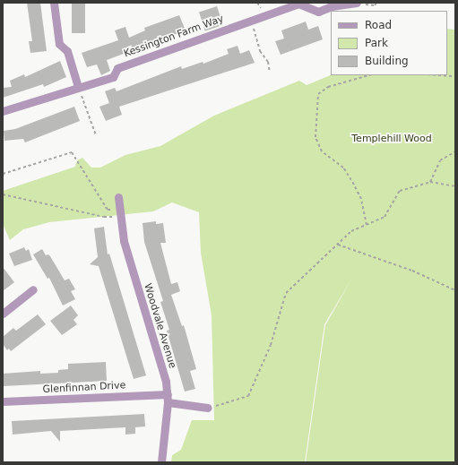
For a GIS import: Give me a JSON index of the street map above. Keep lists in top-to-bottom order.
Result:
{
  "streets": {
    "street": ["Kessington Farm Way", "Woodvale Avenue", "Glenfinnan Drive"]
  },
  "crossings": [
    ["Woodvale Avenue", "Glenfinnan Drive"]
  ],
  "parks": ["Templehill Wood"],
  "legend": ["Road", "Park", "Building"]
}
